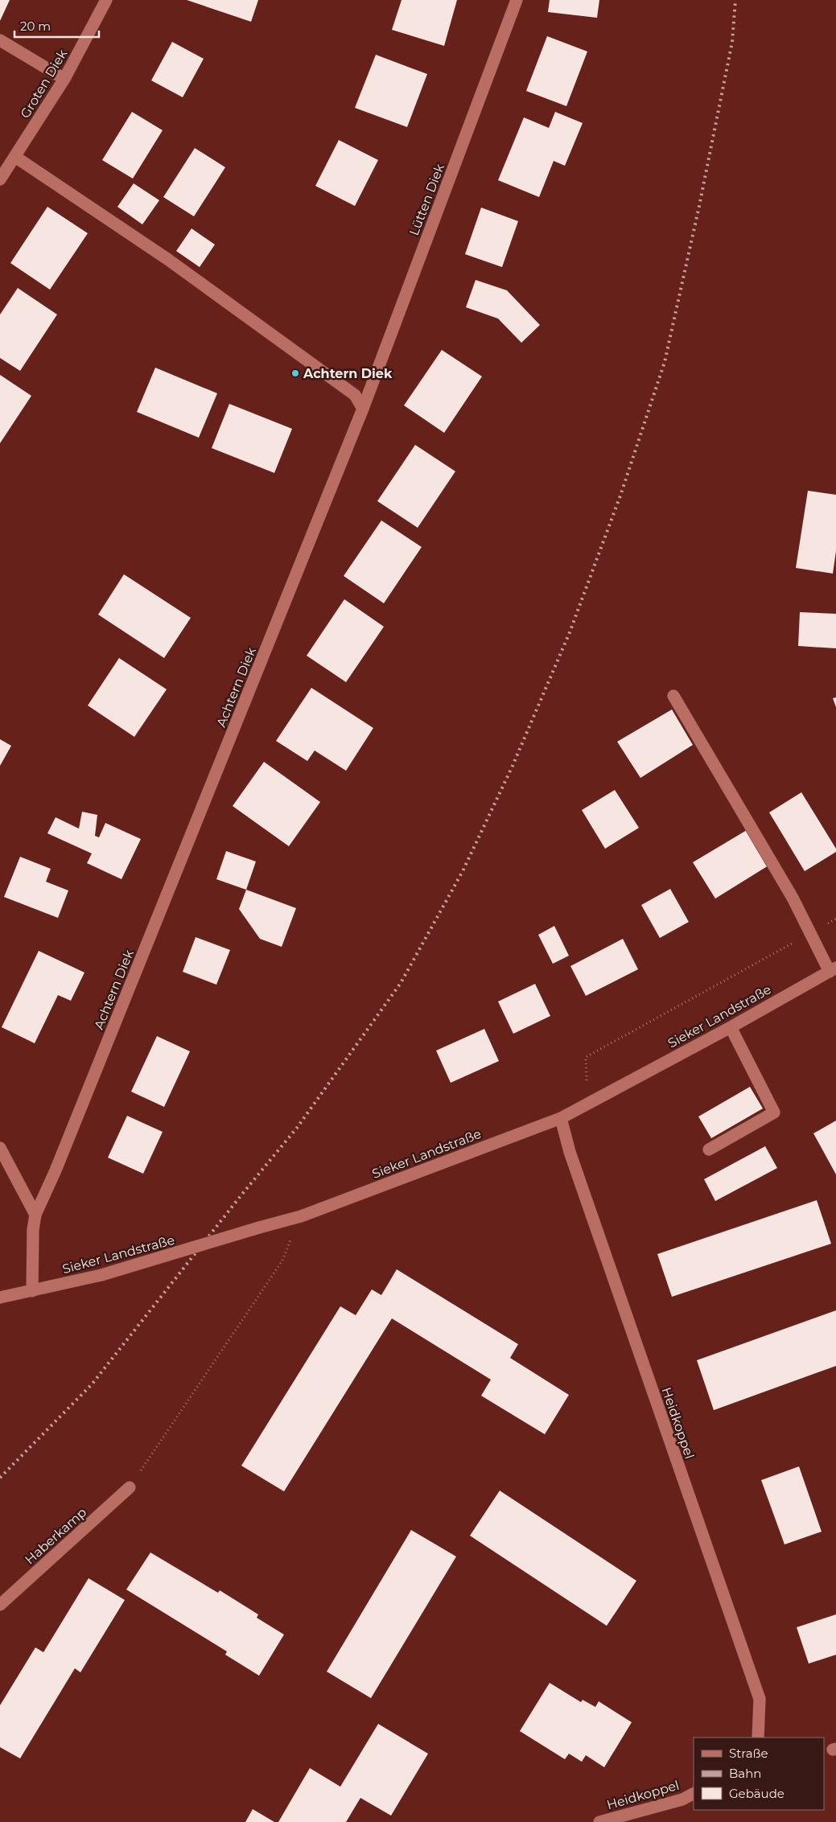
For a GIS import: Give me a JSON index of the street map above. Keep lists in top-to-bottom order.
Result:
{
  "streets": {
    "street": [
      "Groten Diek",
      "Lütten Diek",
      "Achtern Diek",
      "Sieker Landstraße",
      "Heidkoppel",
      "Haberkamp"
    ]
  },
  "crossings": [
    ["Lütten Diek", "Achtern Diek"],
    ["Achtern Diek", "Sieker Landstraße"],
    ["Sieker Landstraße", "Heidkoppel"]
  ],
  "places": ["Achtern Diek"],
  "legend": ["Straße", "Bahn", "Gebäude"],
  "scale_bar": "20 m"
}
